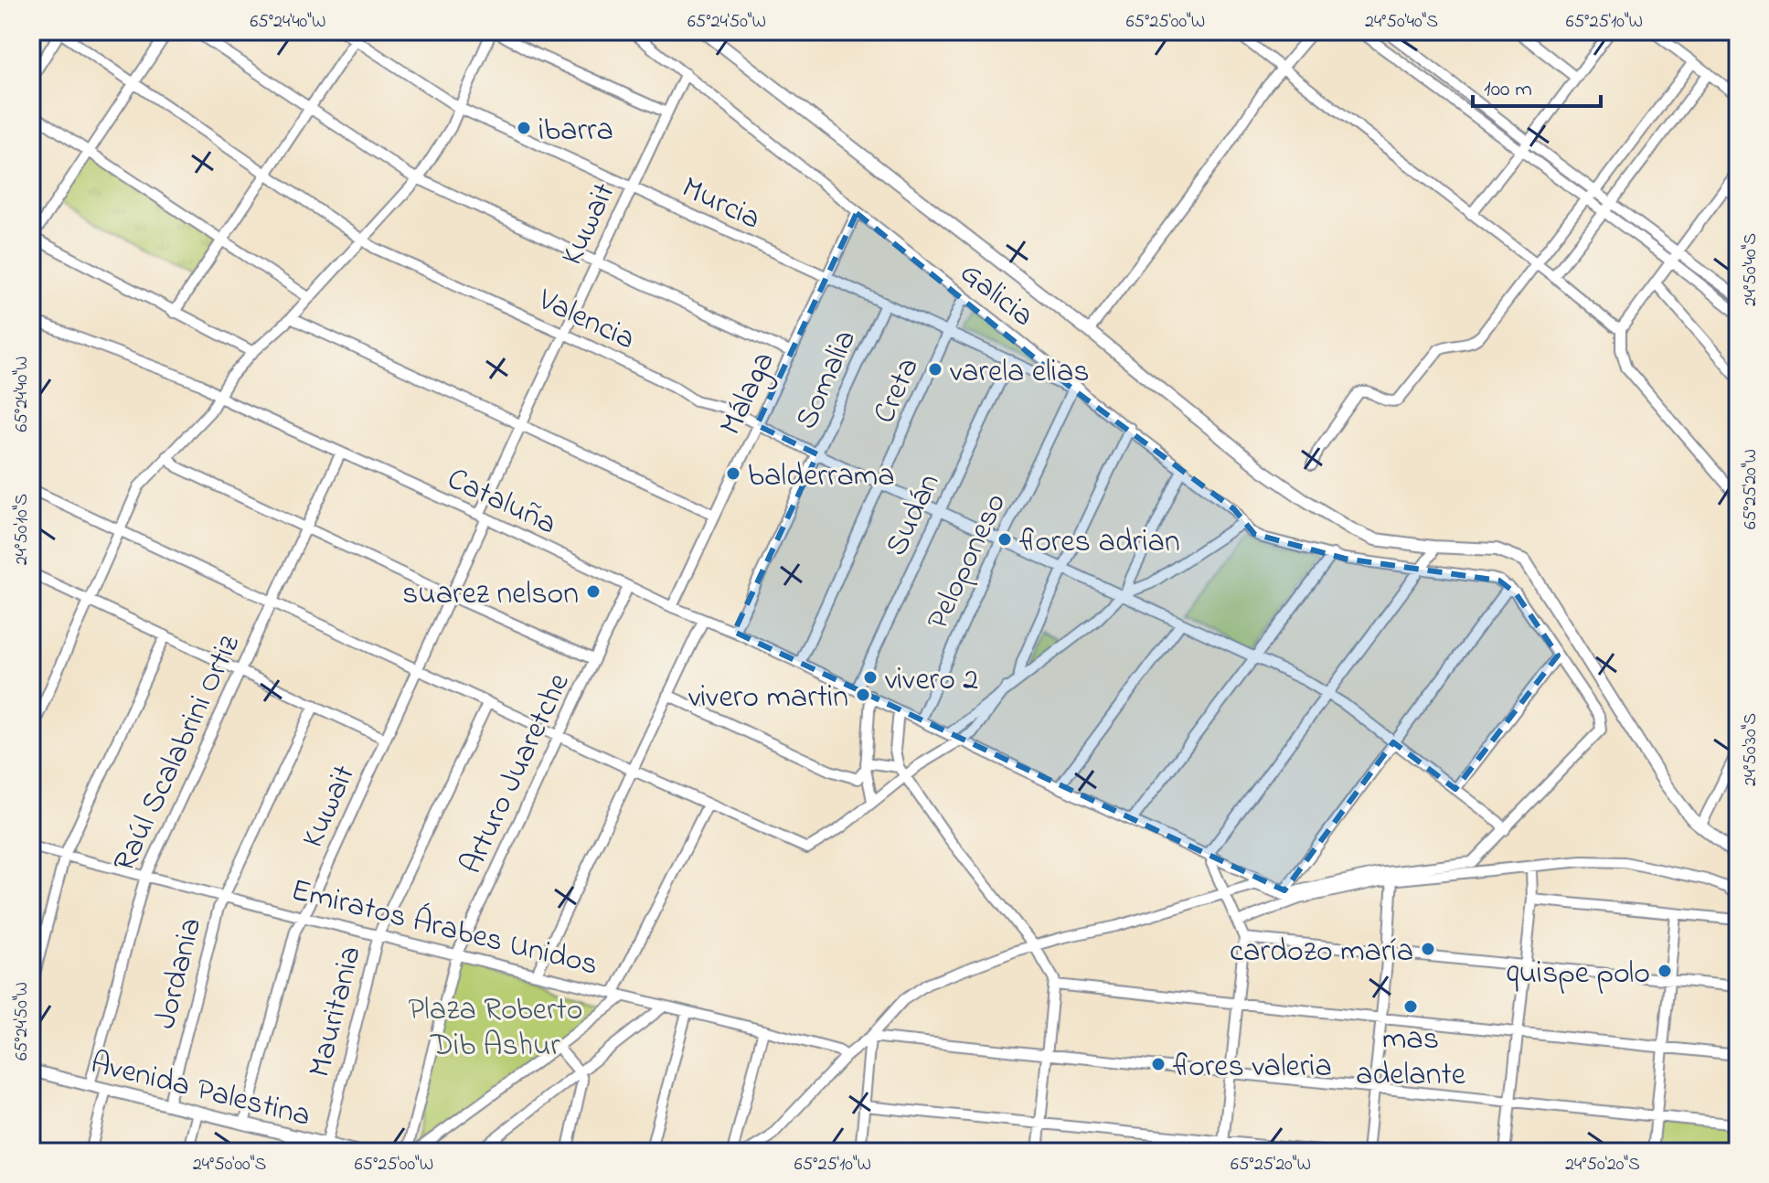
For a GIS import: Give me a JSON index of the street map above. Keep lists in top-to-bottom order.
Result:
{
  "streets": {
    "street": [
      "Murcia",
      "Kuwait",
      "Galicia",
      "Valencia",
      "Somalia",
      "Creta",
      "Málaga",
      "Cataluña",
      "Sudán",
      "Peloponeso",
      "Raúl Scalabrini Ortiz",
      "Arturo Juaretche",
      "Emiratos Árabes Unidos",
      "Jordania",
      "Mauritania",
      "Avenida Palestina"
    ]
  },
  "crossings": [
    ["Murcia", "Kuwait"],
    ["Murcia", "Galicia"],
    ["Murcia", "Somalia"],
    ["Murcia", "Creta"],
    ["Murcia", "Málaga"],
    ["Murcia", "Sudán"],
    ["Murcia", "Peloponeso"],
    ["Kuwait", "Galicia"],
    ["Kuwait", "Valencia"],
    ["Kuwait", "Cataluña"],
    ["Kuwait", "Emiratos Árabes Unidos"],
    ["Kuwait", "Avenida Palestina"],
    ["Galicia", "Creta"],
    ["Galicia", "Málaga"],
    ["Galicia", "Peloponeso"],
    ["Valencia", "Somalia"],
    ["Valencia", "Creta"],
    ["Valencia", "Málaga"],
    ["Valencia", "Sudán"],
    ["Valencia", "Peloponeso"],
    ["Somalia", "Cataluña"],
    ["Creta", "Cataluña"],
    ["Málaga", "Cataluña"],
    ["Cataluña", "Sudán"],
    ["Cataluña", "Peloponeso"],
    ["Cataluña", "Raúl Scalabrini Ortiz"],
    ["Cataluña", "Arturo Juaretche"],
    ["Raúl Scalabrini Ortiz", "Emiratos Árabes Unidos"],
    ["Raúl Scalabrini Ortiz", "Avenida Palestina"],
    ["Arturo Juaretche", "Emiratos Árabes Unidos"],
    ["Emiratos Árabes Unidos", "Jordania"],
    ["Emiratos Árabes Unidos", "Mauritania"],
    ["Jordania", "Avenida Palestina"],
    ["Mauritania", "Avenida Palestina"]
  ],
  "parks": ["Plaza Roberto Dib Ashur"],
  "places": [
    "ibarra",
    "varela elias",
    "balderrama",
    "flores adrian",
    "suarez nelson",
    "vivero 2",
    "vivero martin",
    "cardozo maría",
    "quispe polo",
    "mas adelante",
    "flores valeria"
  ],
  "scale_bar": "100 m",
  "coordinates": [
    "65°24'40\"W",
    "65°24'50\"W",
    "65°25'00\"W",
    "24°50'40\"S",
    "65°25'10\"W",
    "65°25'20\"W",
    "24°50'10\"S",
    "24°50'30\"S",
    "24°50'00\"S",
    "24°50'20\"S"
  ]
}
